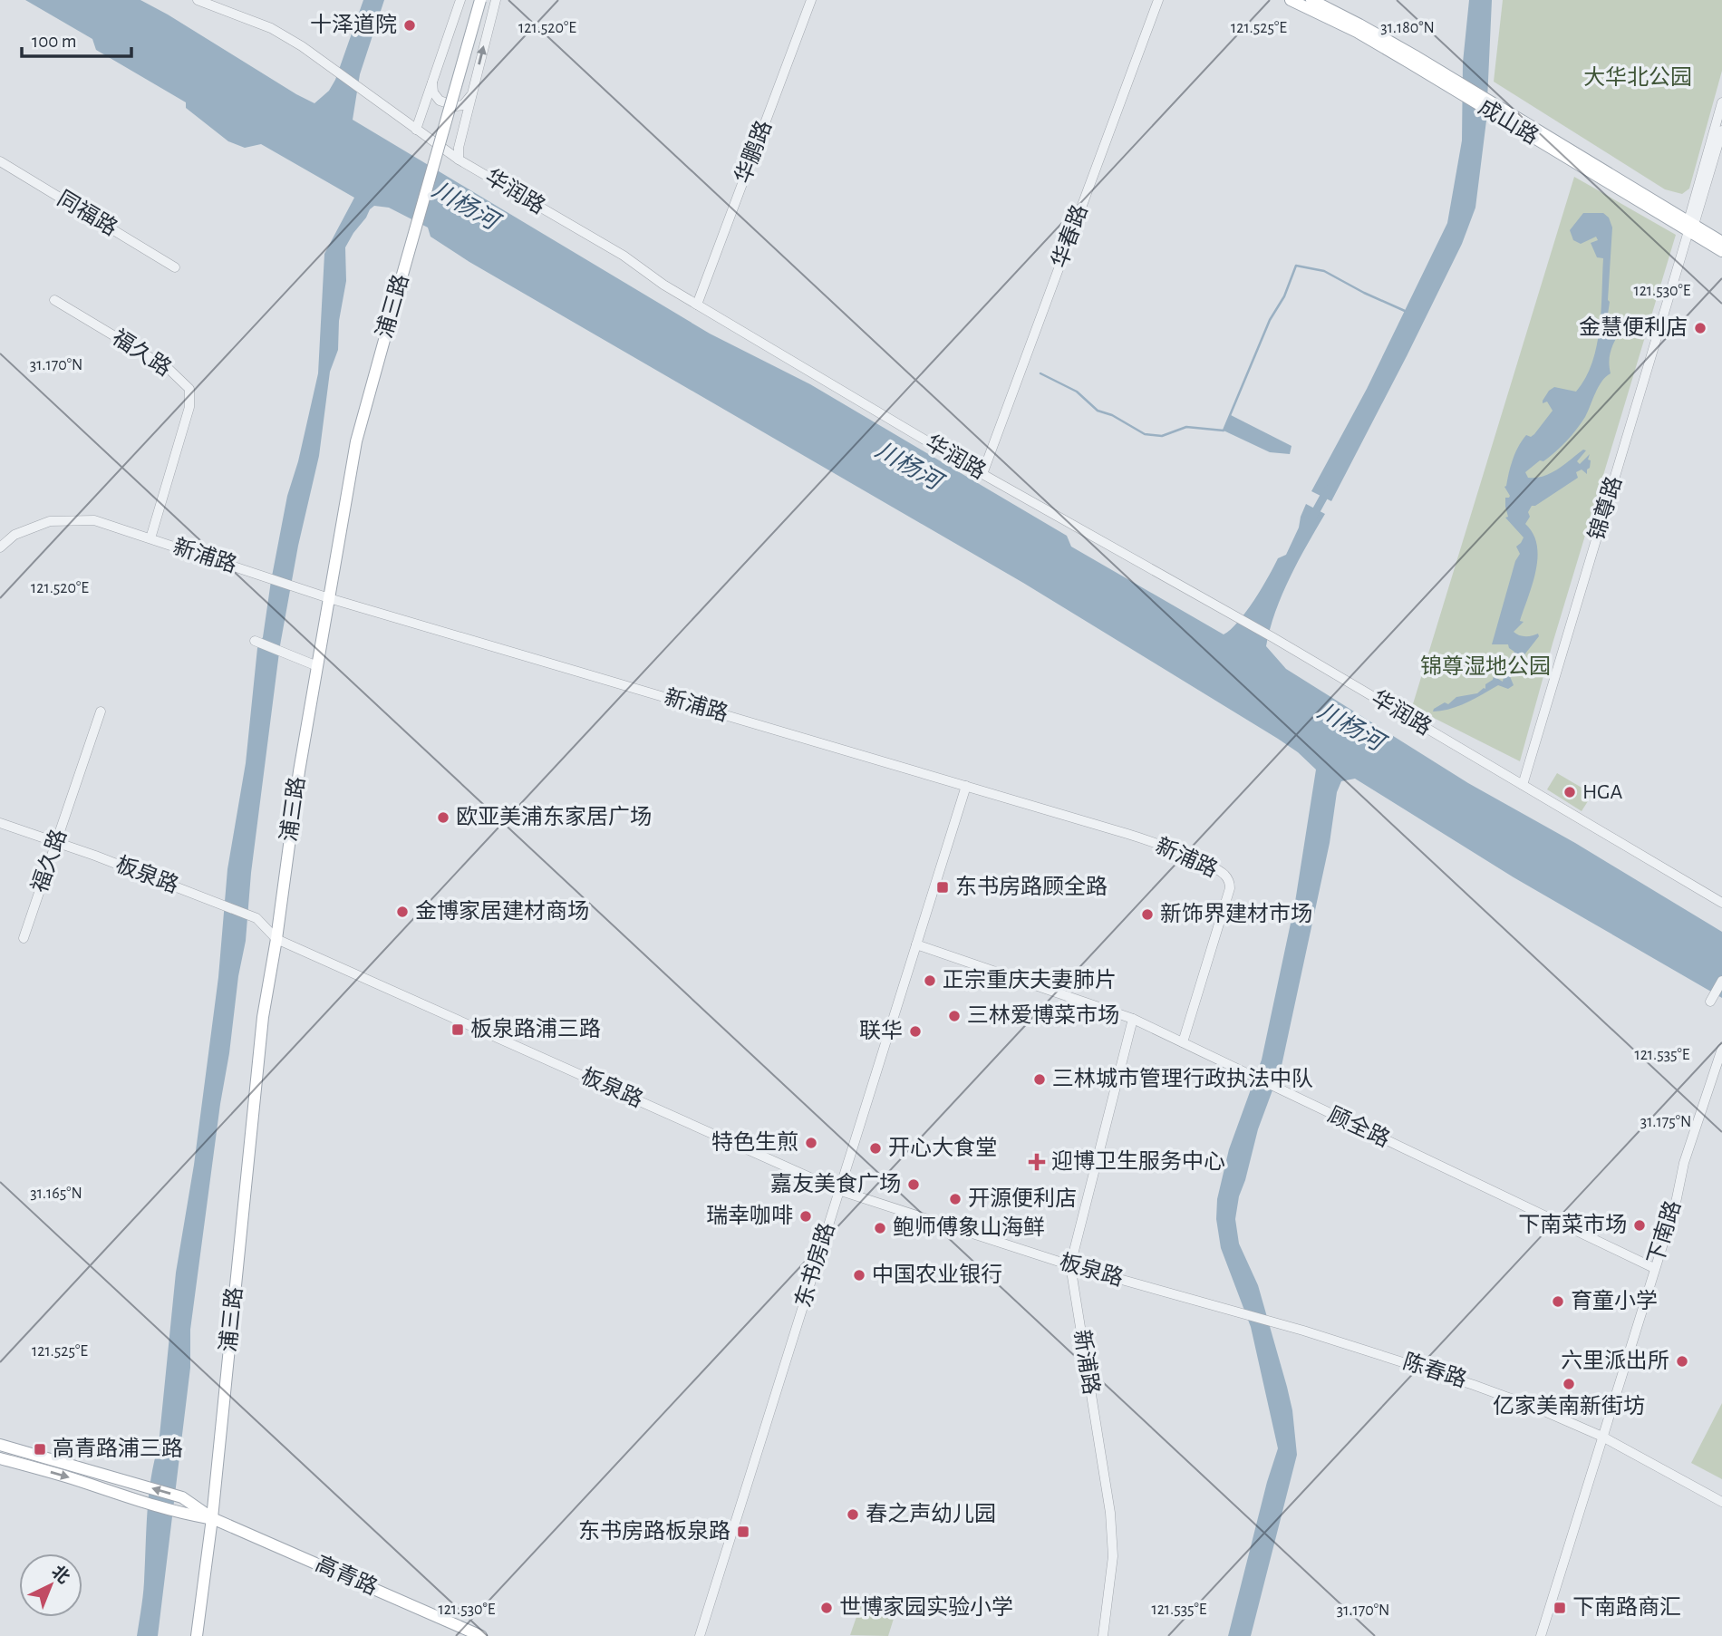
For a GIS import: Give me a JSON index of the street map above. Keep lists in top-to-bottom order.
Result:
{
  "streets": {
    "main road": ["成山路", "浦三路", "高青路"],
    "street": [
      "华鹏路",
      "华润路",
      "同福路",
      "华春路",
      "福久路",
      "锦尊路",
      "新浦路",
      "板泉路",
      "顾全路",
      "下南路",
      "东书房路",
      "陈春路"
    ]
  },
  "crossings": [
    ["成山路", "锦尊路"],
    ["华鹏路", "华润路"],
    ["华润路", "华春路"],
    ["华润路", "锦尊路"],
    ["浦三路", "新浦路"],
    ["浦三路", "板泉路"],
    ["浦三路", "高青路"],
    ["福久路", "新浦路"],
    ["福久路", "板泉路"],
    ["新浦路", "板泉路"],
    ["新浦路", "顾全路"],
    ["新浦路", "东书房路"],
    ["板泉路", "东书房路"],
    ["板泉路", "陈春路"],
    ["顾全路", "下南路"],
    ["顾全路", "东书房路"],
    ["下南路", "陈春路"]
  ],
  "water": ["川杨河"],
  "parks": ["大华北公园", "锦尊湿地公园"],
  "places": {
    "other": [
      "十泽道院",
      "金慧便利店",
      "HGA",
      "欧亚美浦东家居广场",
      "金博家居建材商场",
      "新饰界建材市场",
      "正宗重庆夫妻肺片",
      "三林爱博菜市场",
      "联华",
      "三林城市管理行政执法中队",
      "特色生煎",
      "开心大食堂",
      "嘉友美食广场",
      "开源便利店",
      "瑞幸咖啡",
      "下南菜市场",
      "鲍师傅象山海鲜",
      "中国农业银行",
      "育童小学",
      "六里派出所",
      "亿家美南新街坊",
      "春之声幼儿园",
      "世博家园实验小学"
    ],
    "transit": [
      "东书房路顾全路",
      "板泉路浦三路",
      "高青路浦三路",
      "东书房路板泉路",
      "下南路商汇"
    ],
    "health": ["迎博卫生服务中心"]
  },
  "scale_bar": "100 m",
  "north": "top right",
  "coordinates": [
    "31.180°N",
    "121.520°E",
    "121.525°E",
    "121.530°E",
    "31.170°N",
    "121.535°E",
    "31.175°N",
    "31.165°N"
  ]
}
